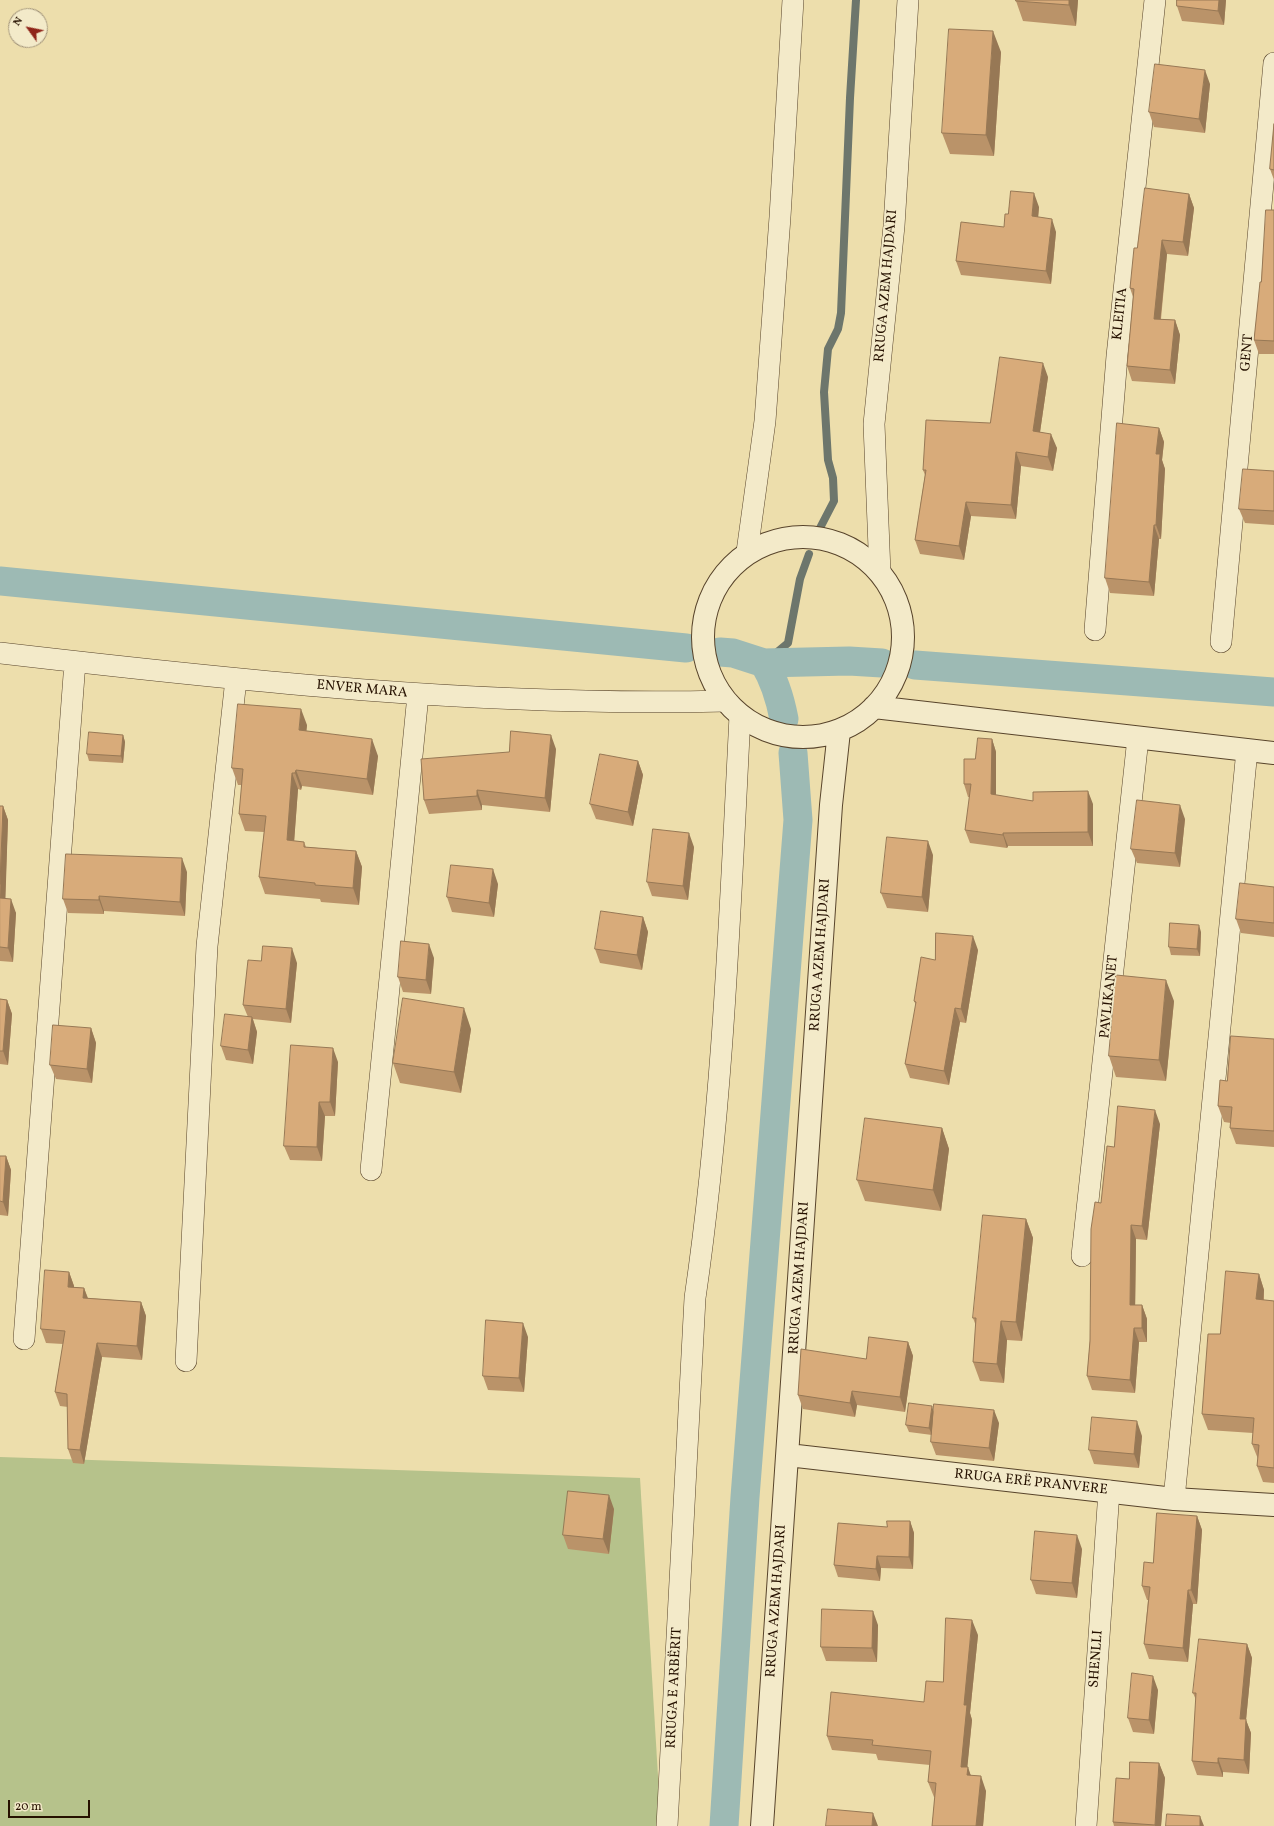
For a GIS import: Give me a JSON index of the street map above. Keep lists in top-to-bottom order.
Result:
{
  "streets": {
    "street": [
      "RRUGA AZEM HAJDARI",
      "KLEITIA",
      "GENT",
      "ENVER MARA",
      "PAVLIKANET",
      "RRUGA ERË PRANVERE",
      "SHENLLI",
      "RRUGA E ARBËRIT"
    ]
  },
  "crossings": [
    ["RRUGA AZEM HAJDARI", "RRUGA ERË PRANVERE"],
    ["ENVER MARA", "RRUGA E ARBËRIT"],
    ["RRUGA ERË PRANVERE", "SHENLLI"]
  ],
  "scale_bar": "20 m",
  "north": "top left"
}
